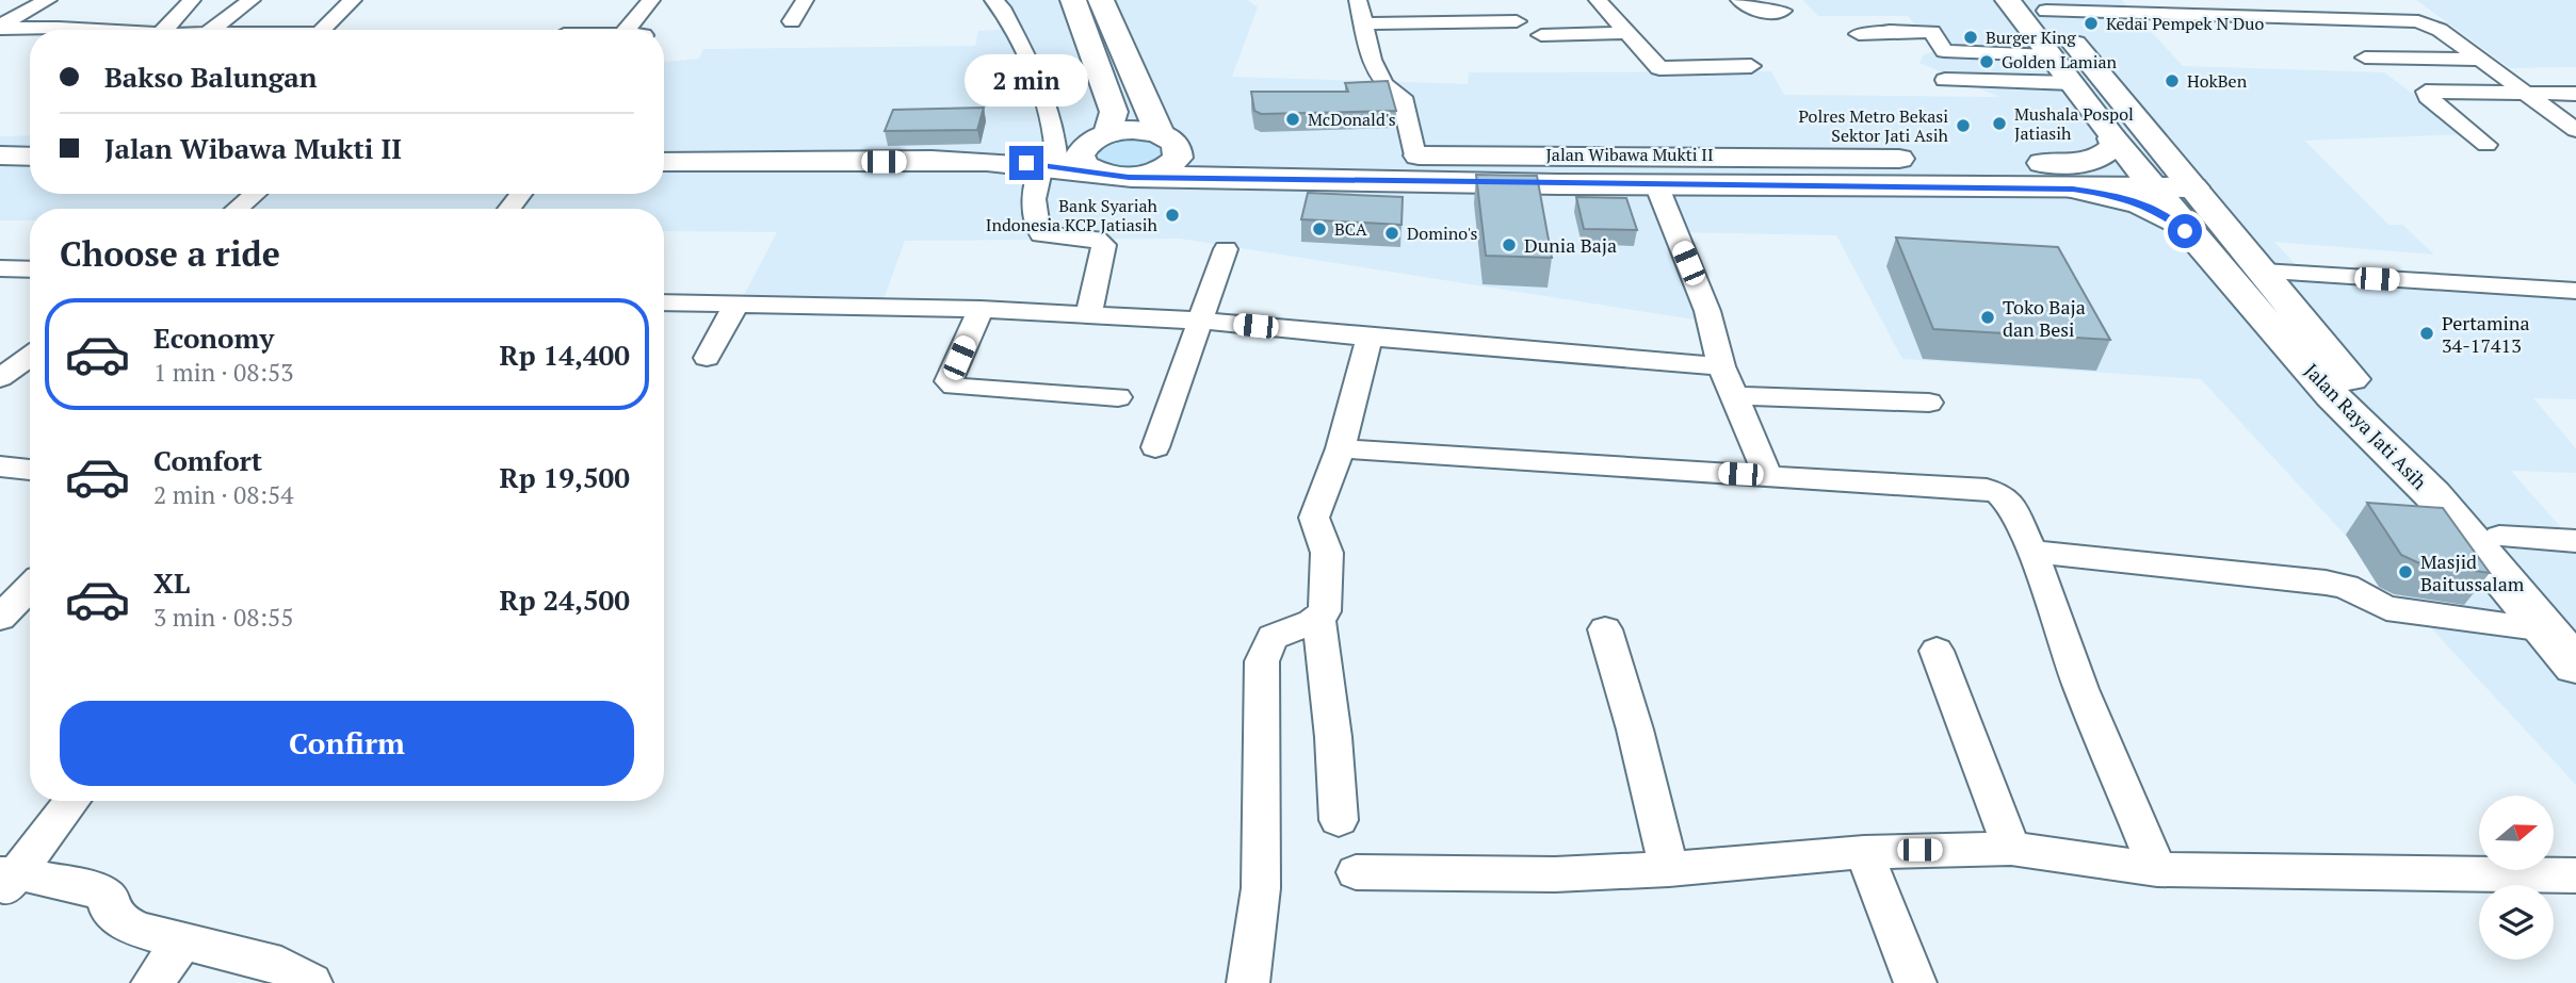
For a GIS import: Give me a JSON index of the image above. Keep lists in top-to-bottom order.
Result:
{
  "streets": {
    "main road": ["Jalan Wibawa Mukti II", "Jalan Raya Jati Asih"]
  },
  "places": [
    "Kedai Pempek N Duo",
    "Burger King",
    "Golden Lamian",
    "HokBen",
    "McDonald's",
    "Mushala Pospol Jatiasih",
    "Polres Metro Bekasi Sektor Jati Asih",
    "Bank Syariah Indonesia KCP Jatiasih",
    "BCA",
    "Domino's",
    "Dunia Baja",
    "Toko Baja dan Besi",
    "Pertamina 34-17413",
    "Masjid Baitussalam"
  ],
  "north": "right",
  "page": {
    "banner": ["Bakso Balungan", "Jalan Wibawa Mukti II"],
    "bubble": "2 min",
    "heading": "Choose a ride",
    "list": [
      {
        "name": "Economy",
        "note": "1 min · 08:53",
        "value": "Rp 14,400"
      },
      {
        "name": "Comfort",
        "note": "2 min · 08:54",
        "value": "Rp 19,500"
      },
      {
        "name": "XL",
        "note": "3 min · 08:55",
        "value": "Rp 24,500"
      }
    ],
    "buttons": "Confirm"
  }
}
